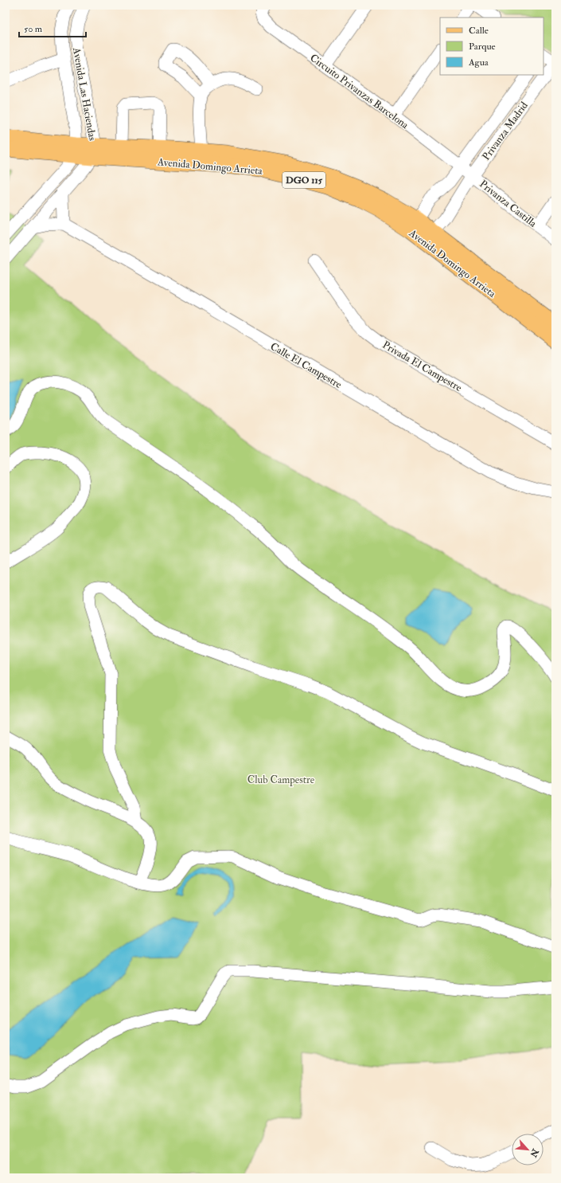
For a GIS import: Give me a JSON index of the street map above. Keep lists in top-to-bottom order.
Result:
{
  "streets": {
    "main road": ["Avenida Domingo Arrieta", "DGO 115"],
    "street": [
      "Circuito Privanzas Barcelona",
      "Avenida Las Haciendas",
      "Privanza Madrid",
      "Privanza Castilla",
      "Calle El Campestre",
      "Privada El Campestre"
    ]
  },
  "crossings": [
    ["Circuito Privanzas Barcelona", "Privanza Madrid"],
    ["Circuito Privanzas Barcelona", "Privanza Castilla"],
    ["Avenida Las Haciendas", "Avenida Domingo Arrieta"],
    ["Privanza Madrid", "Avenida Domingo Arrieta"],
    ["Privanza Madrid", "Privanza Castilla"]
  ],
  "parks": ["Club Campestre"],
  "legend": ["Calle", "Parque", "Agua"],
  "scale_bar": "50 m",
  "north": "bottom right"
}
